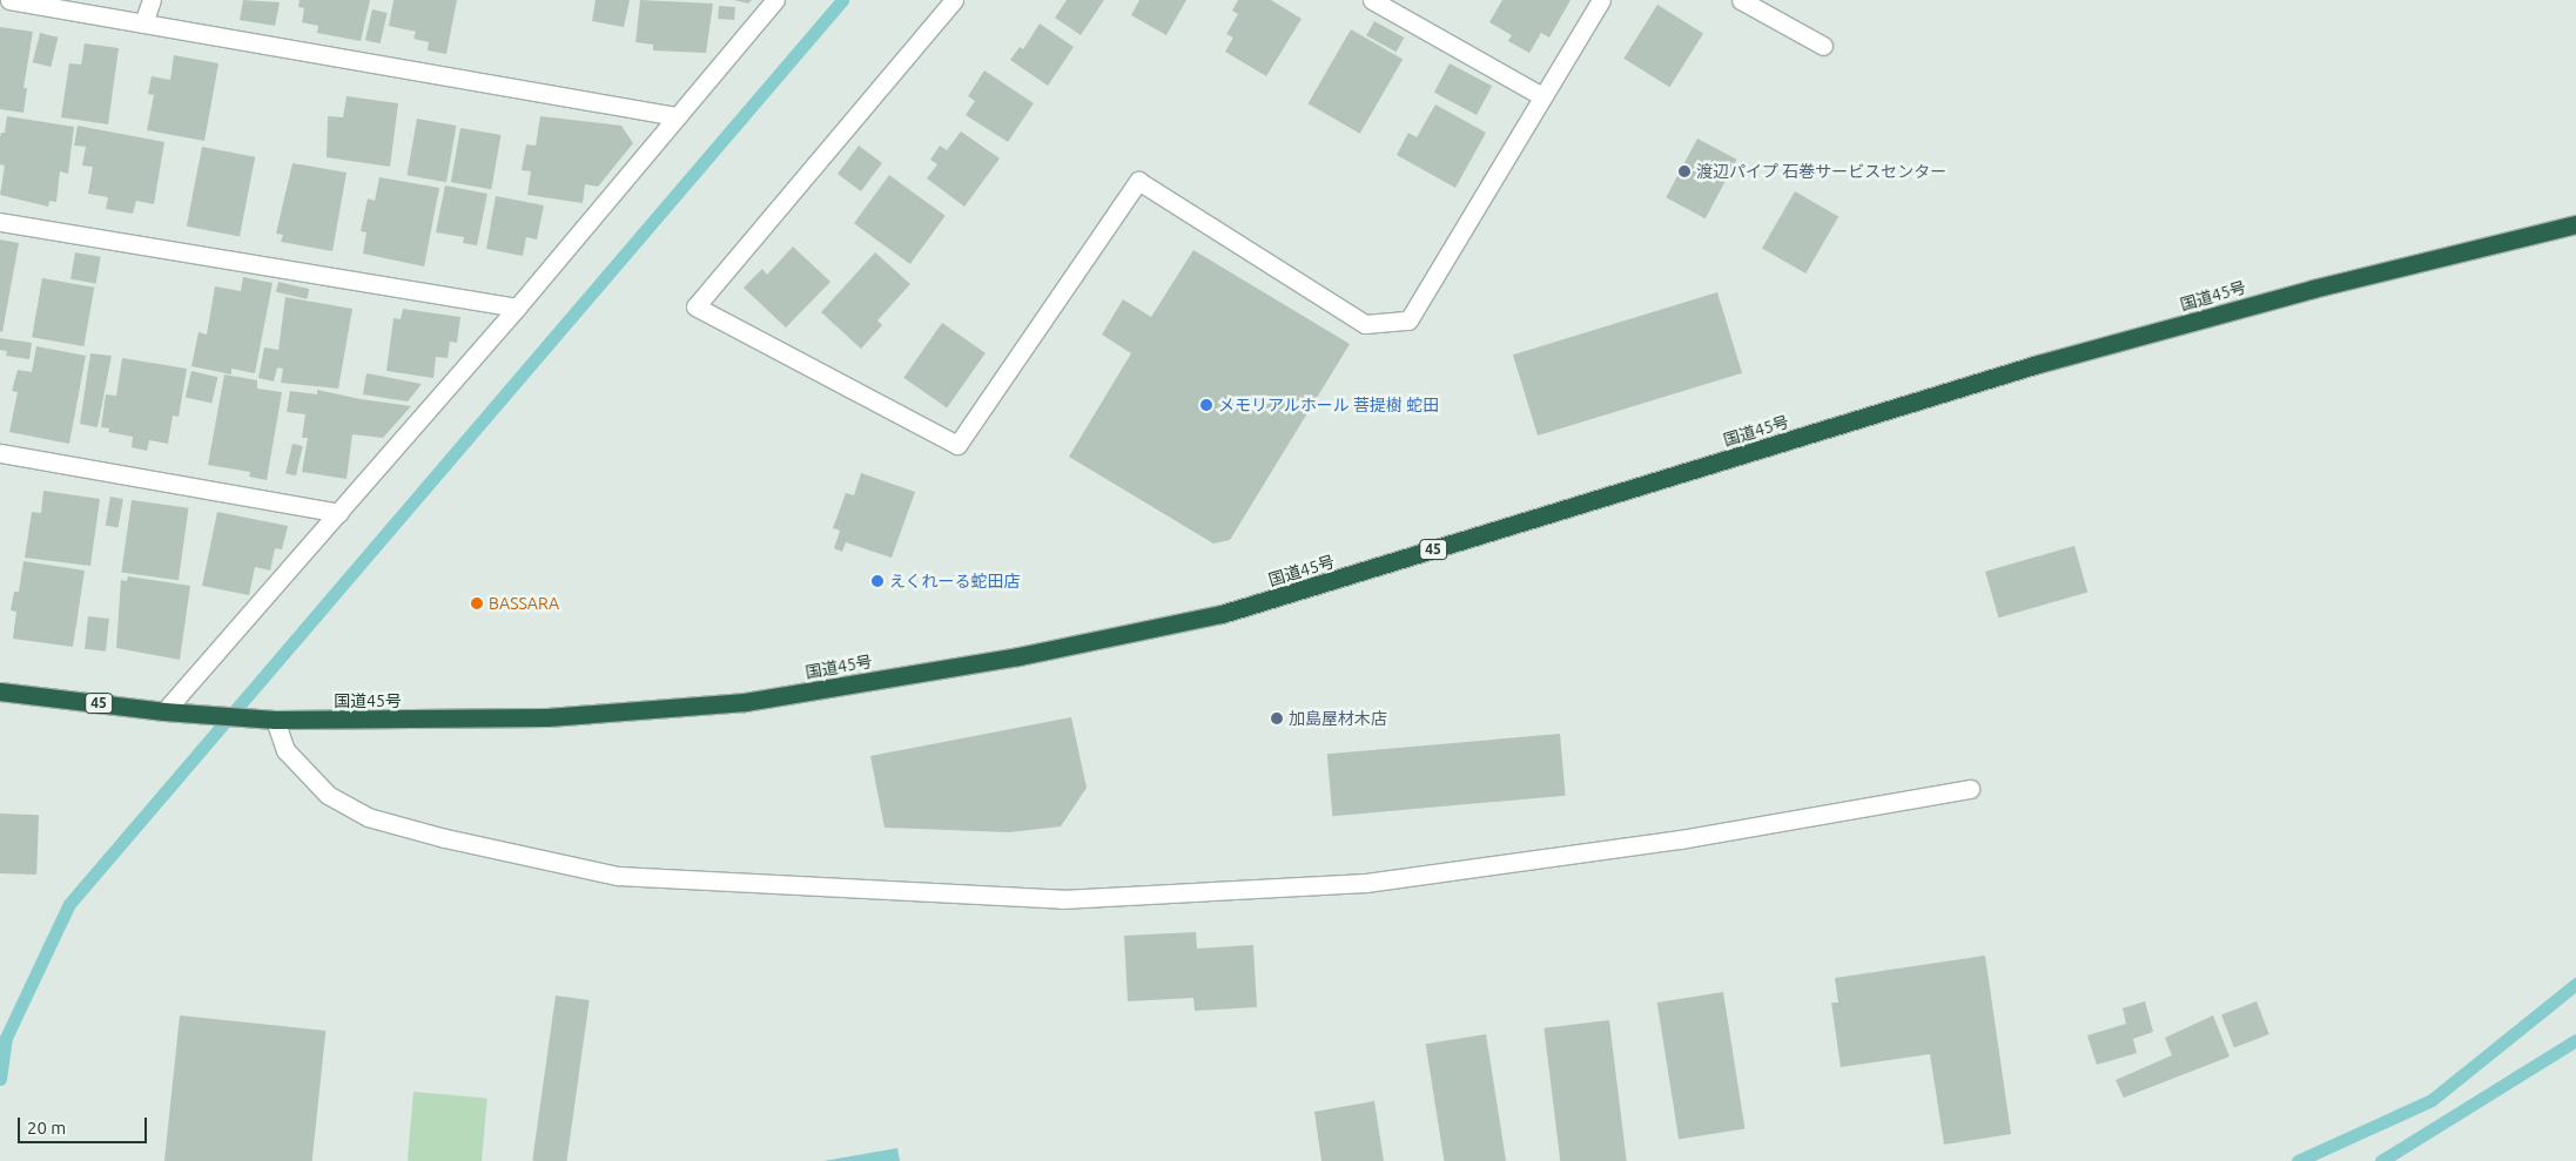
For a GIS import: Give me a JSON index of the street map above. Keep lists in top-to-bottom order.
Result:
{
  "streets": {
    "highway": ["国道45号", "45"]
  },
  "places": [
    "渡辺パイプ 石巻サービスセンター",
    "メモリアルホール 菩提樹 蛇田",
    "えくれーる蛇田店",
    "BASSARA",
    "加島屋材木店"
  ],
  "scale_bar": "20 m"
}
